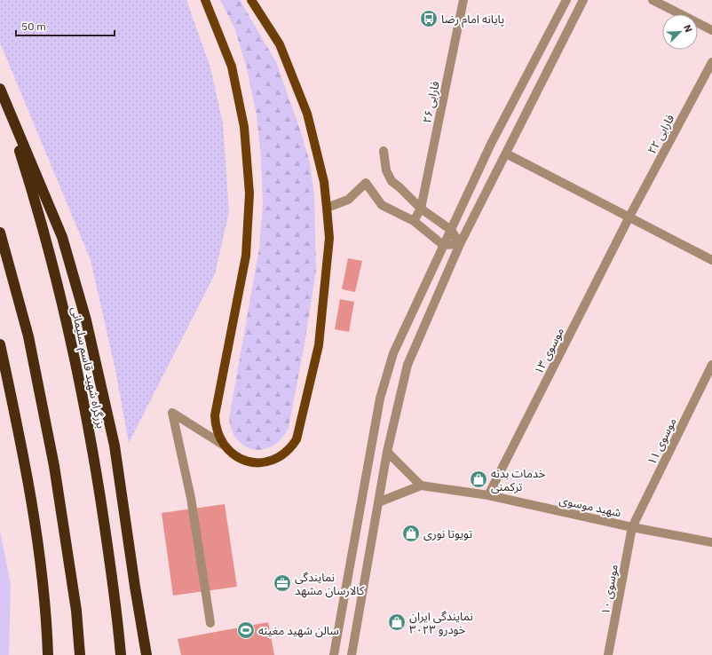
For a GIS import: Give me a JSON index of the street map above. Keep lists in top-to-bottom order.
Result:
{
  "streets": {
    "highway": ["بزرگراه شهید قاسم سلیمانی"],
    "street": [
      "فارابی ۲۶",
      "فارابی ۲۲",
      "موسوی ۱۳",
      "موسوی ۱۱",
      "شهید موسوی",
      "موسوی ۱۰"
    ]
  },
  "crossings": [
    ["فارابی ۲۲", "موسوی ۱۳"],
    ["موسوی ۱۳", "شهید موسوی"],
    ["موسوی ۱۱", "شهید موسوی"],
    ["موسوی ۱۱", "موسوی ۱۰"],
    ["شهید موسوی", "موسوی ۱۰"]
  ],
  "places": {
    "bus stop": ["پایانه امام رضا"],
    "shop": ["خدمات بدنه ترکمنی", "تویوتا نوری", "نمایندگی ایران خودرو ۳۰۲۳"],
    "office": ["نمایندگی کالارسان مشهد"],
    "sports": ["سالن شهید مغینه"]
  },
  "scale_bar": "50 m",
  "north": "top right"
}
